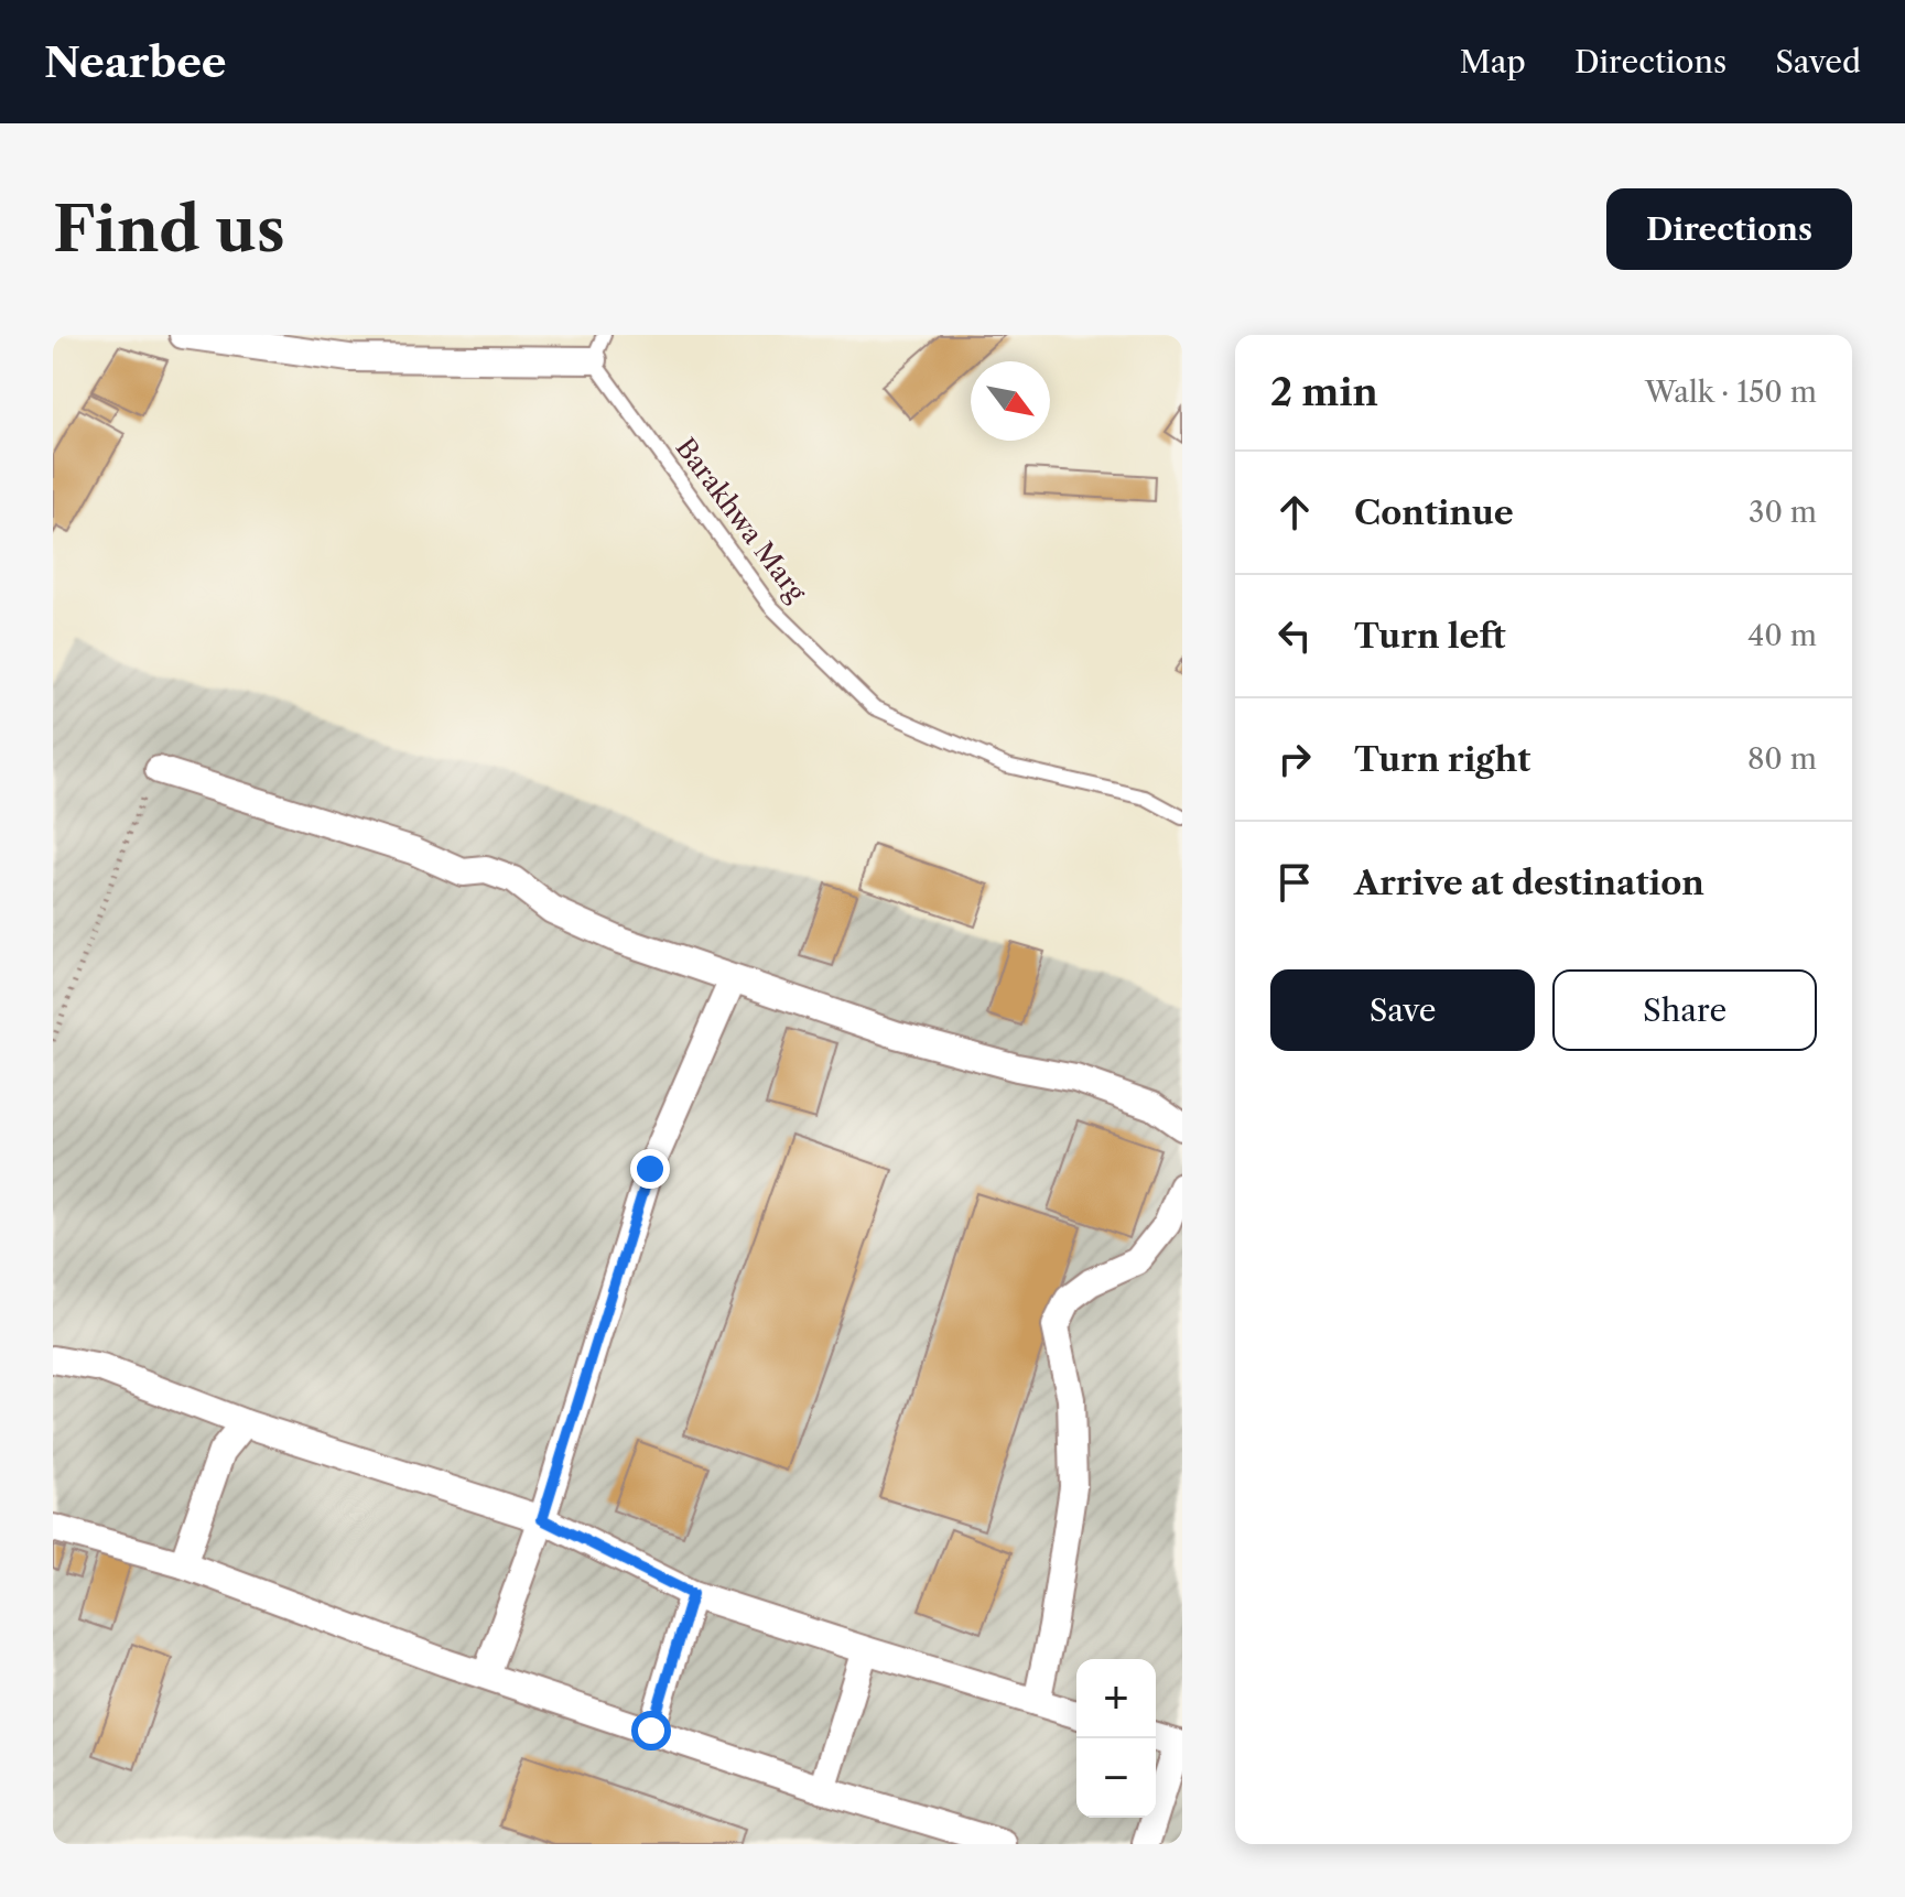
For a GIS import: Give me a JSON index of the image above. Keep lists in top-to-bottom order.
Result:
{
  "streets": {
    "lane": ["Barakhwa Marg"]
  },
  "north": "bottom right",
  "page": {
    "header": "Nearbee",
    "nav": ["Map", "Directions", "Saved"],
    "buttons": [
      "Directions",
      ["Save", "Share"]
    ],
    "title": "Find us",
    "heading": ["2 min", "Walk · 150 m"],
    "list": [
      ["Continue", "30 m"],
      ["Turn left", "40 m"],
      ["Turn right", "80 m"],
      "Arrive at destination"
    ],
    "map_buttons": ["+", "−"]
  }
}
